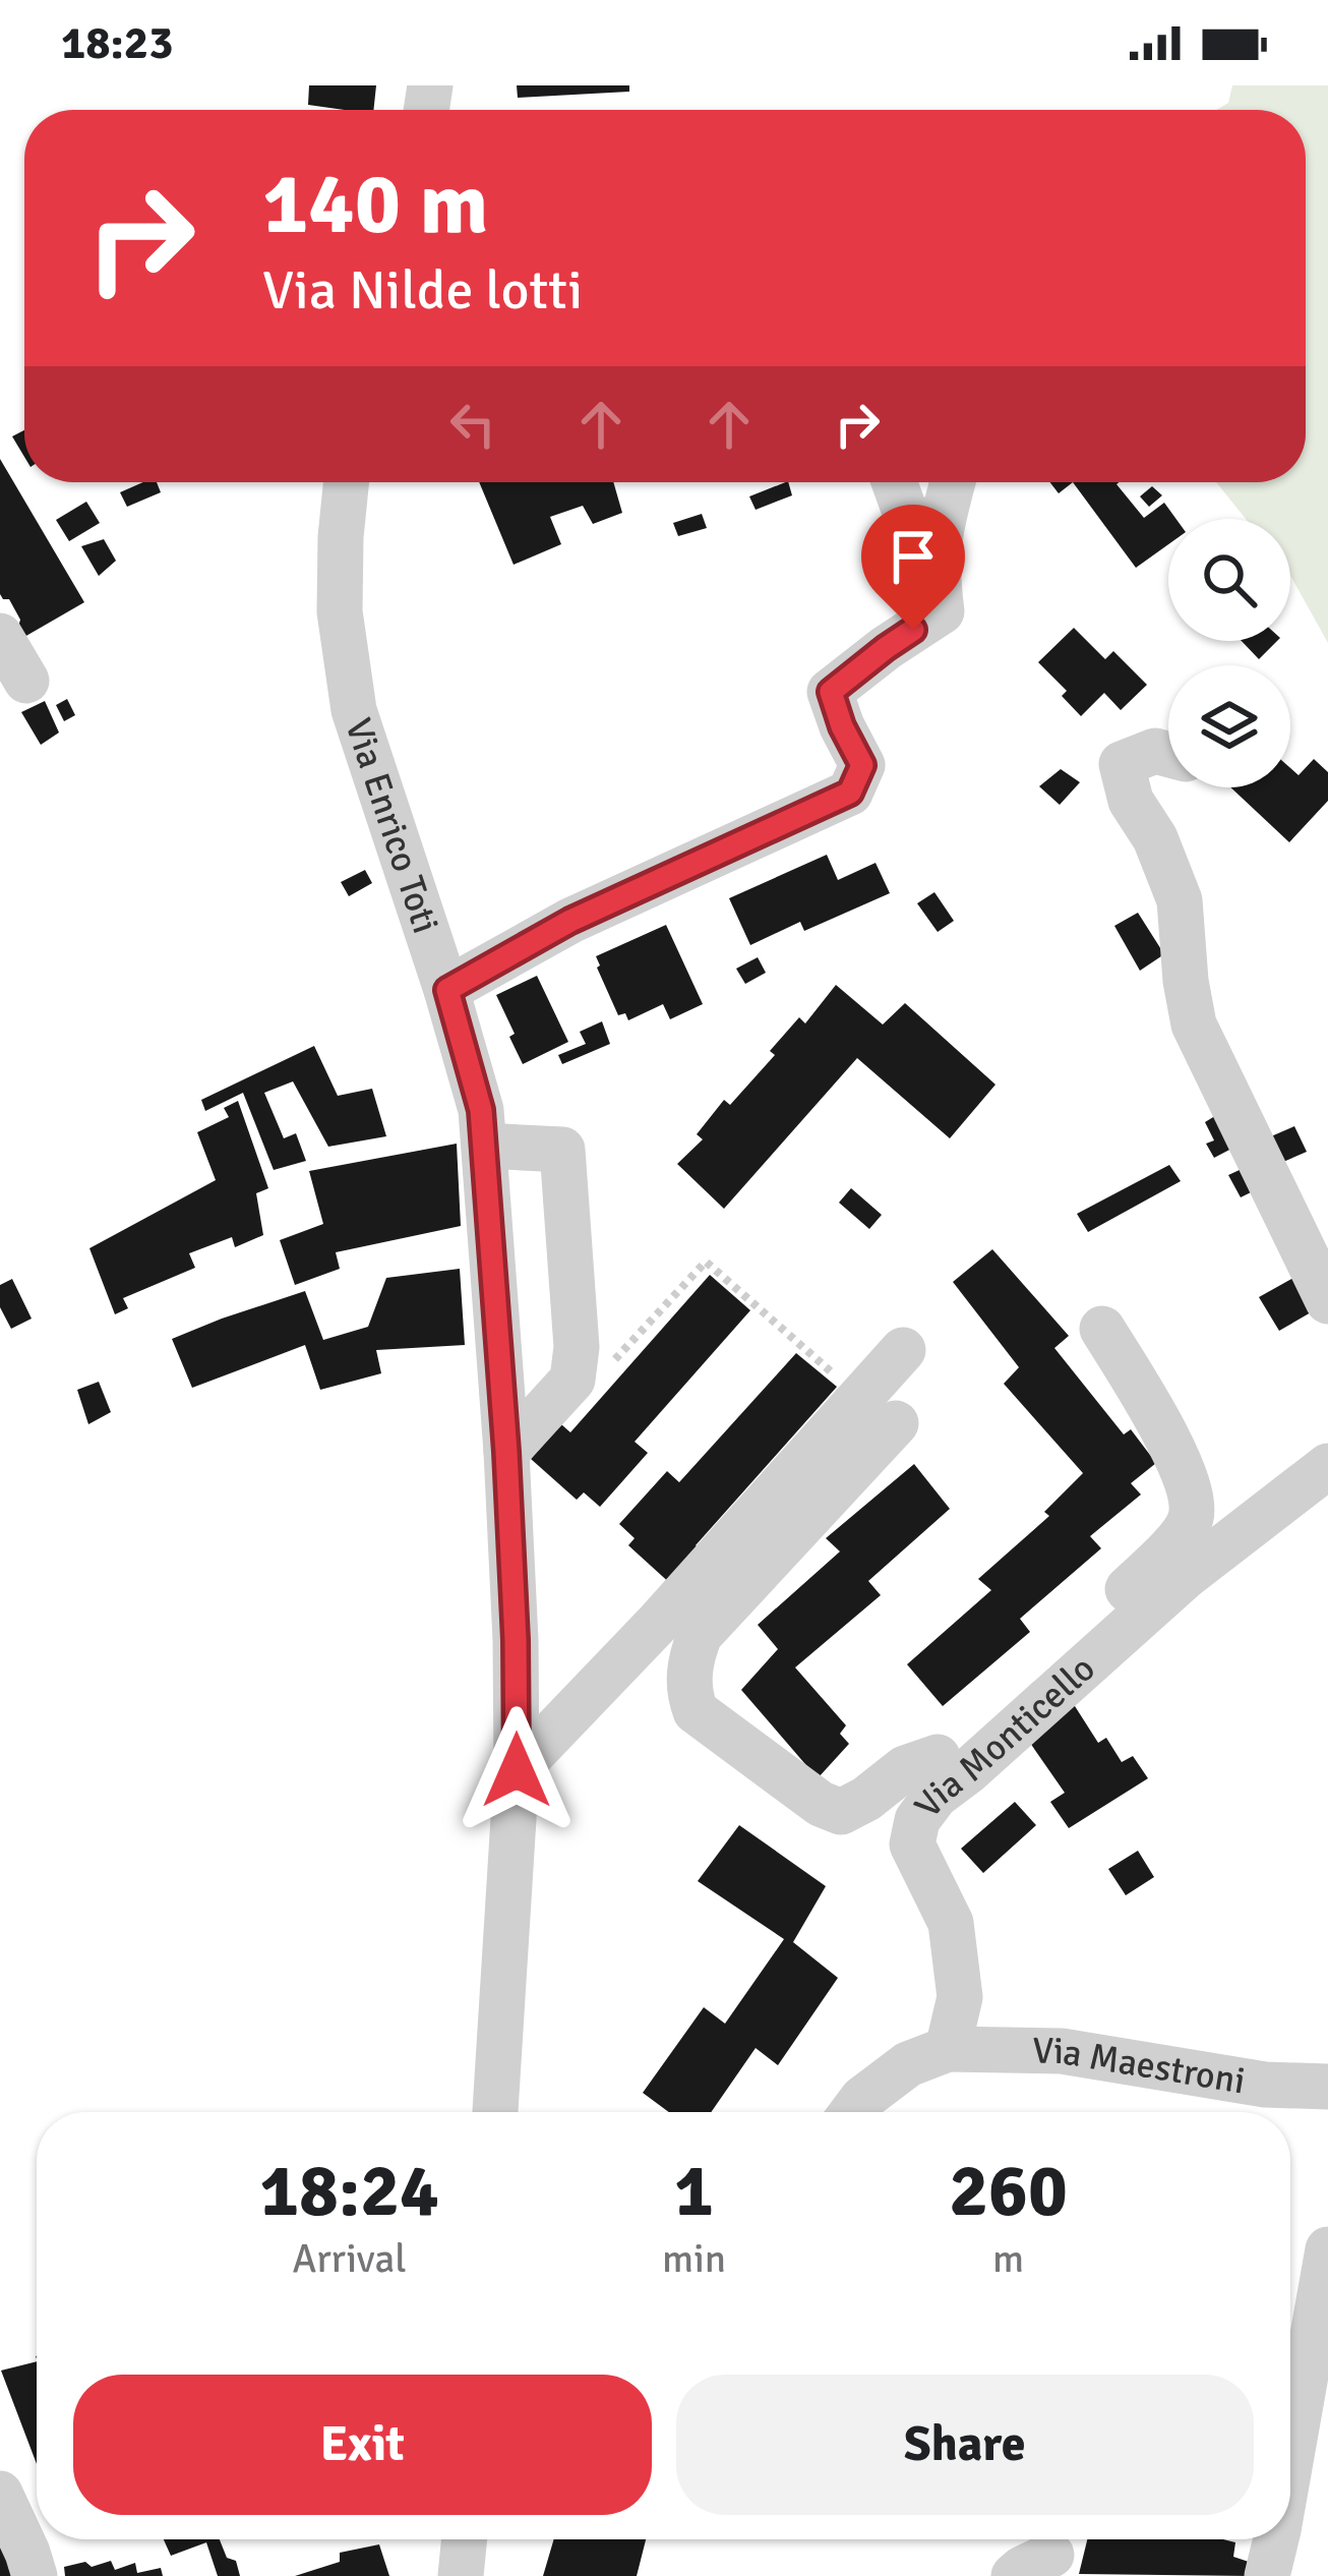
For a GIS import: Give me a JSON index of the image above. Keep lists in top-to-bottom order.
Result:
{
  "streets": {
    "street": ["Via Enrico Toti", "Via Monticello", "Via Maestroni"]
  },
  "crossings": [
    ["Via Monticello", "Via Maestroni"]
  ],
  "page": {
    "status": "18:23",
    "turn": ["140 m", "Via Nilde lotti"],
    "eta": [
      "18:24",
      "Arrival",
      "1",
      "min",
      "260",
      "m"
    ],
    "buttons": ["Exit", "Share"]
  }
}
